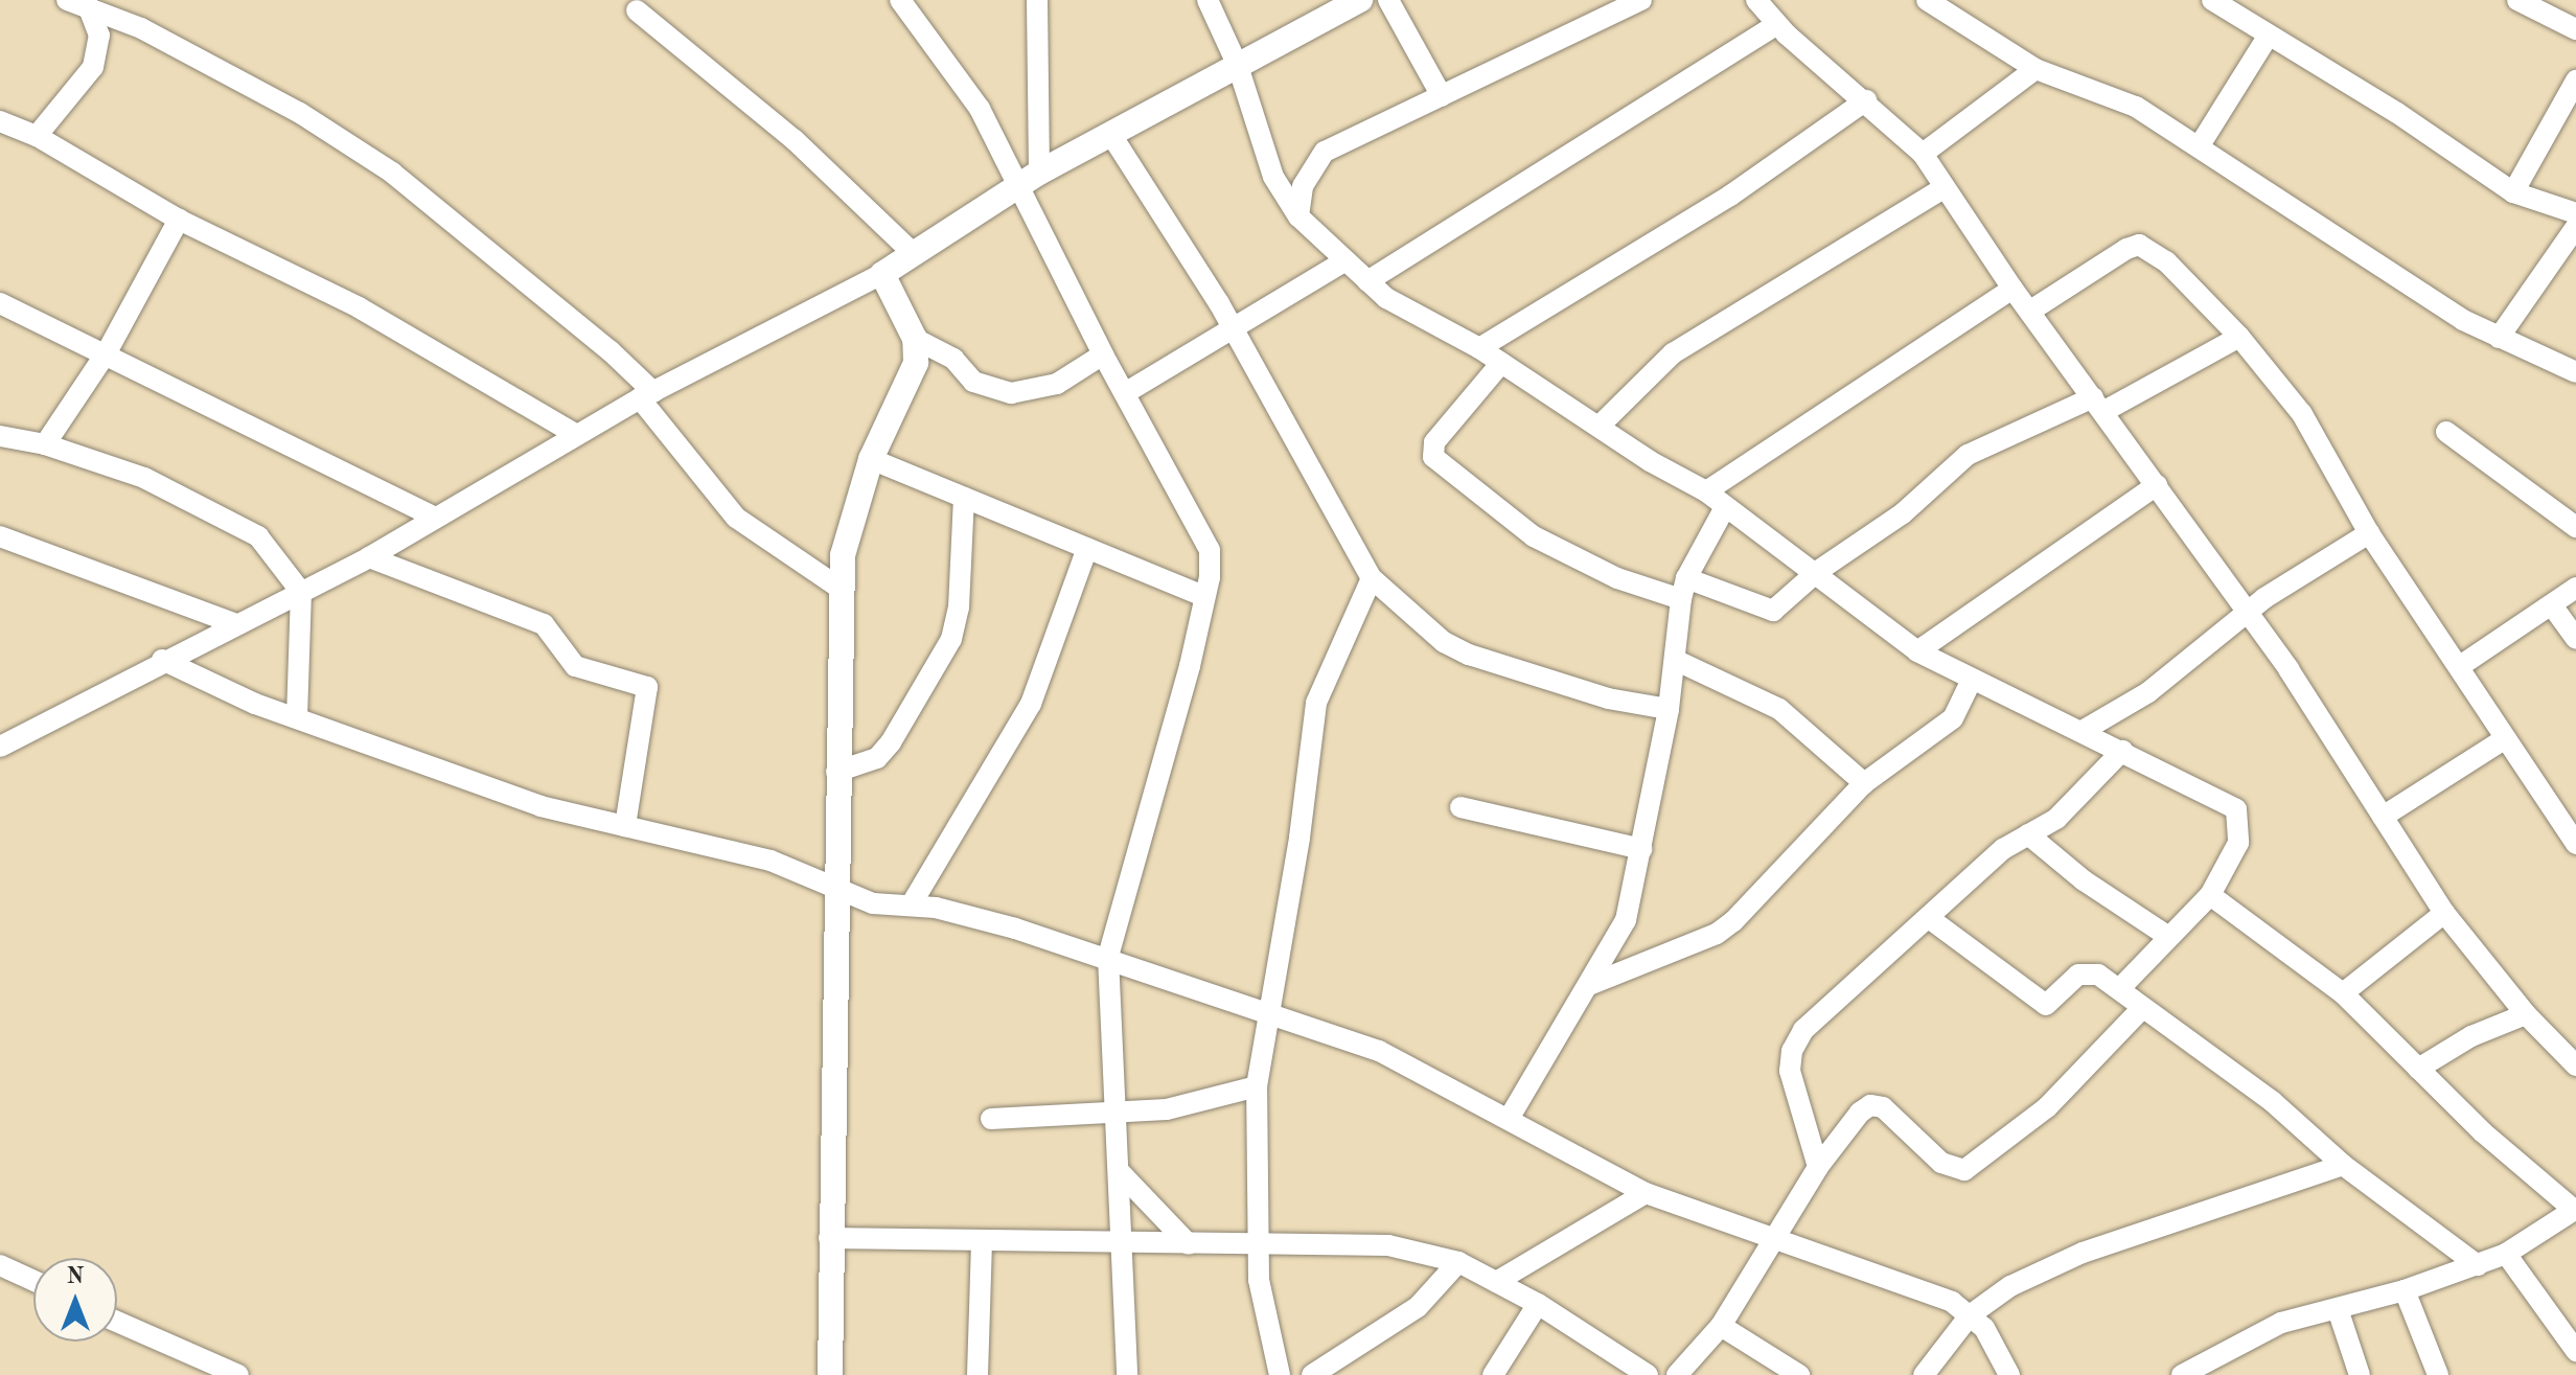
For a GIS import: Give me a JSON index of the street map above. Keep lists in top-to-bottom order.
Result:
{
  "north": "top"
}
